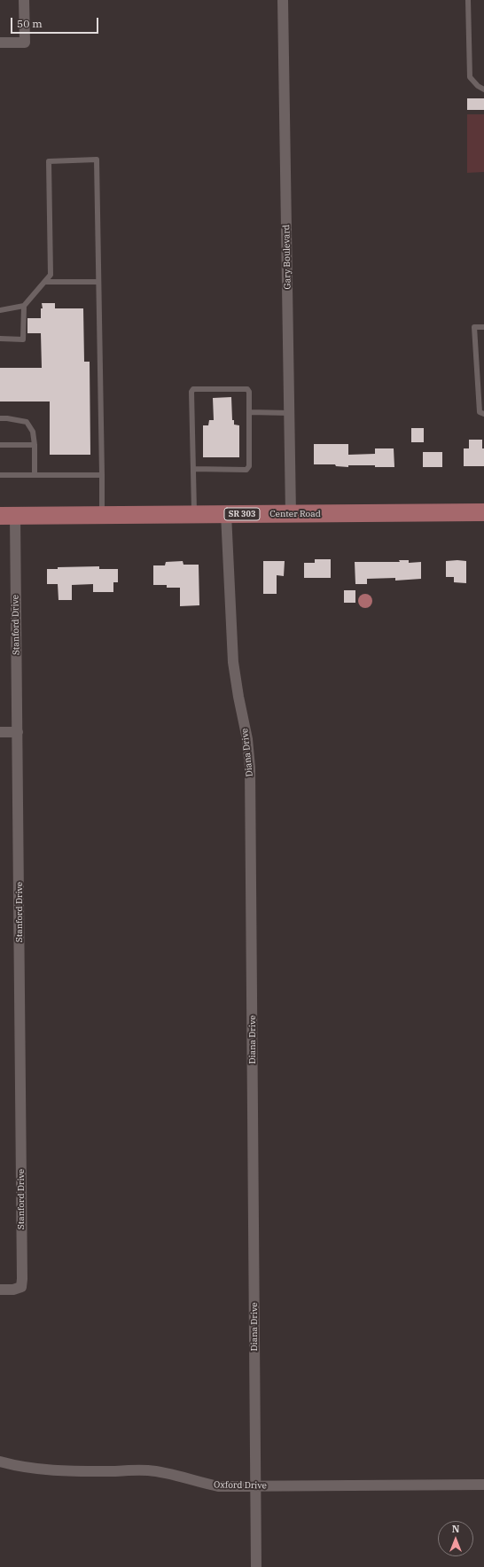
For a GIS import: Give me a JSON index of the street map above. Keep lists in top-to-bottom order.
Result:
{
  "streets": {
    "main road": ["SR 303", "Center Road"],
    "street": [
      "Gary Boulevard",
      "Stanford Drive",
      "Diana Drive",
      "Oxford Drive"
    ]
  },
  "crossings": [
    ["Gary Boulevard", "Center Road"],
    ["Center Road", "Stanford Drive"],
    ["Center Road", "Diana Drive"],
    ["Diana Drive", "Oxford Drive"]
  ],
  "scale_bar": "50 m",
  "north": "top"
}
